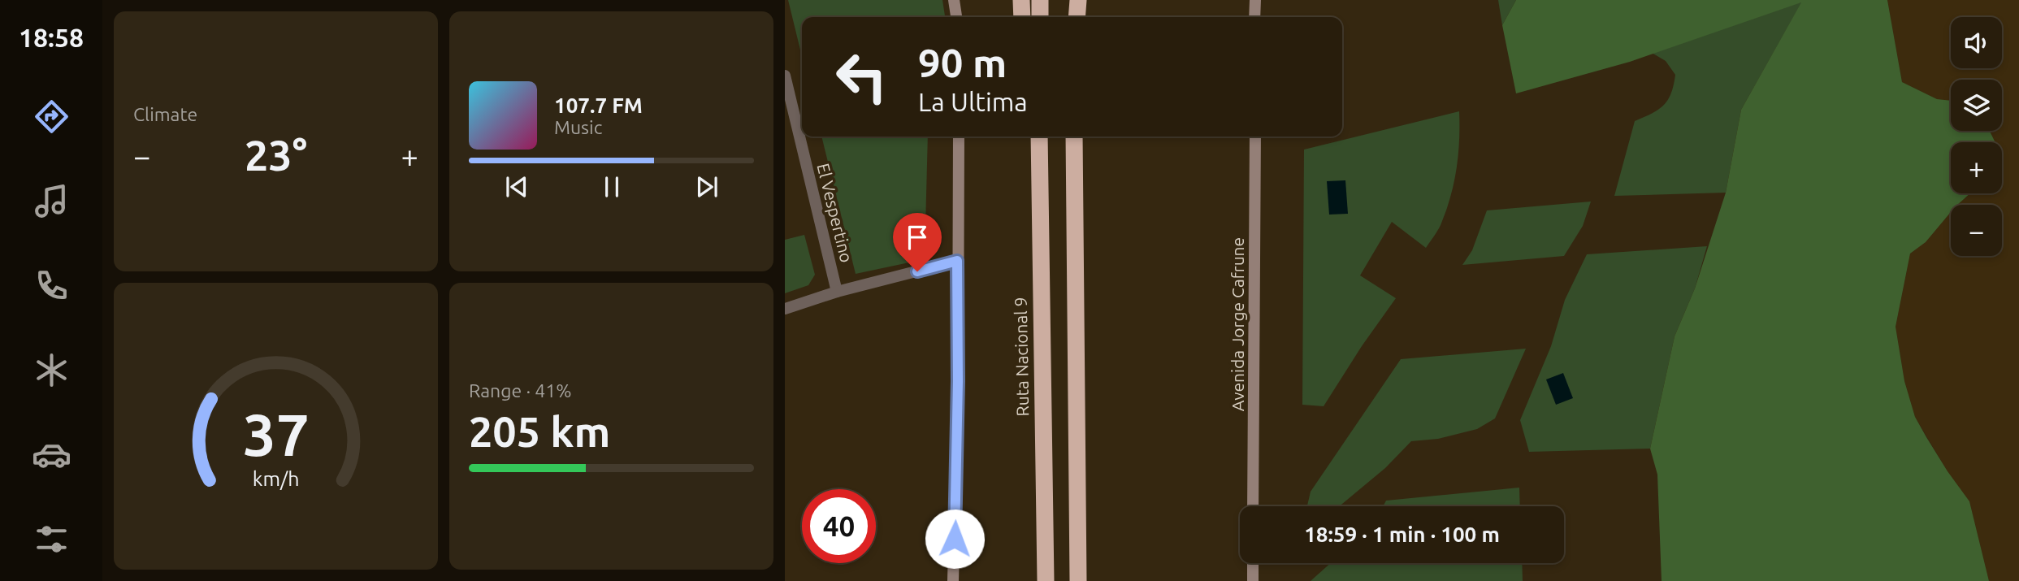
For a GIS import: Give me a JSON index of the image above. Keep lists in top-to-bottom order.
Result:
{
  "streets": {
    "highway": ["Ruta Nacional 9"],
    "street": ["El Vespertino", "Avenida Jorge Cafrune"]
  },
  "page": {
    "tabs": "18:58",
    "tile": [
      "Climate",
      ["Range · 41%", "205 km"]
    ],
    "map_buttons": ["+", "−"],
    "turn": ["90 m", "La Ultima"],
    "song": ["107.7 FM", "Music"],
    "heat": ["−", "23°", "+"],
    "limit": "40",
    "trip": "18:59 · 1 min · 100 m",
    "gauge": ["37", "km/h"]
  }
}
